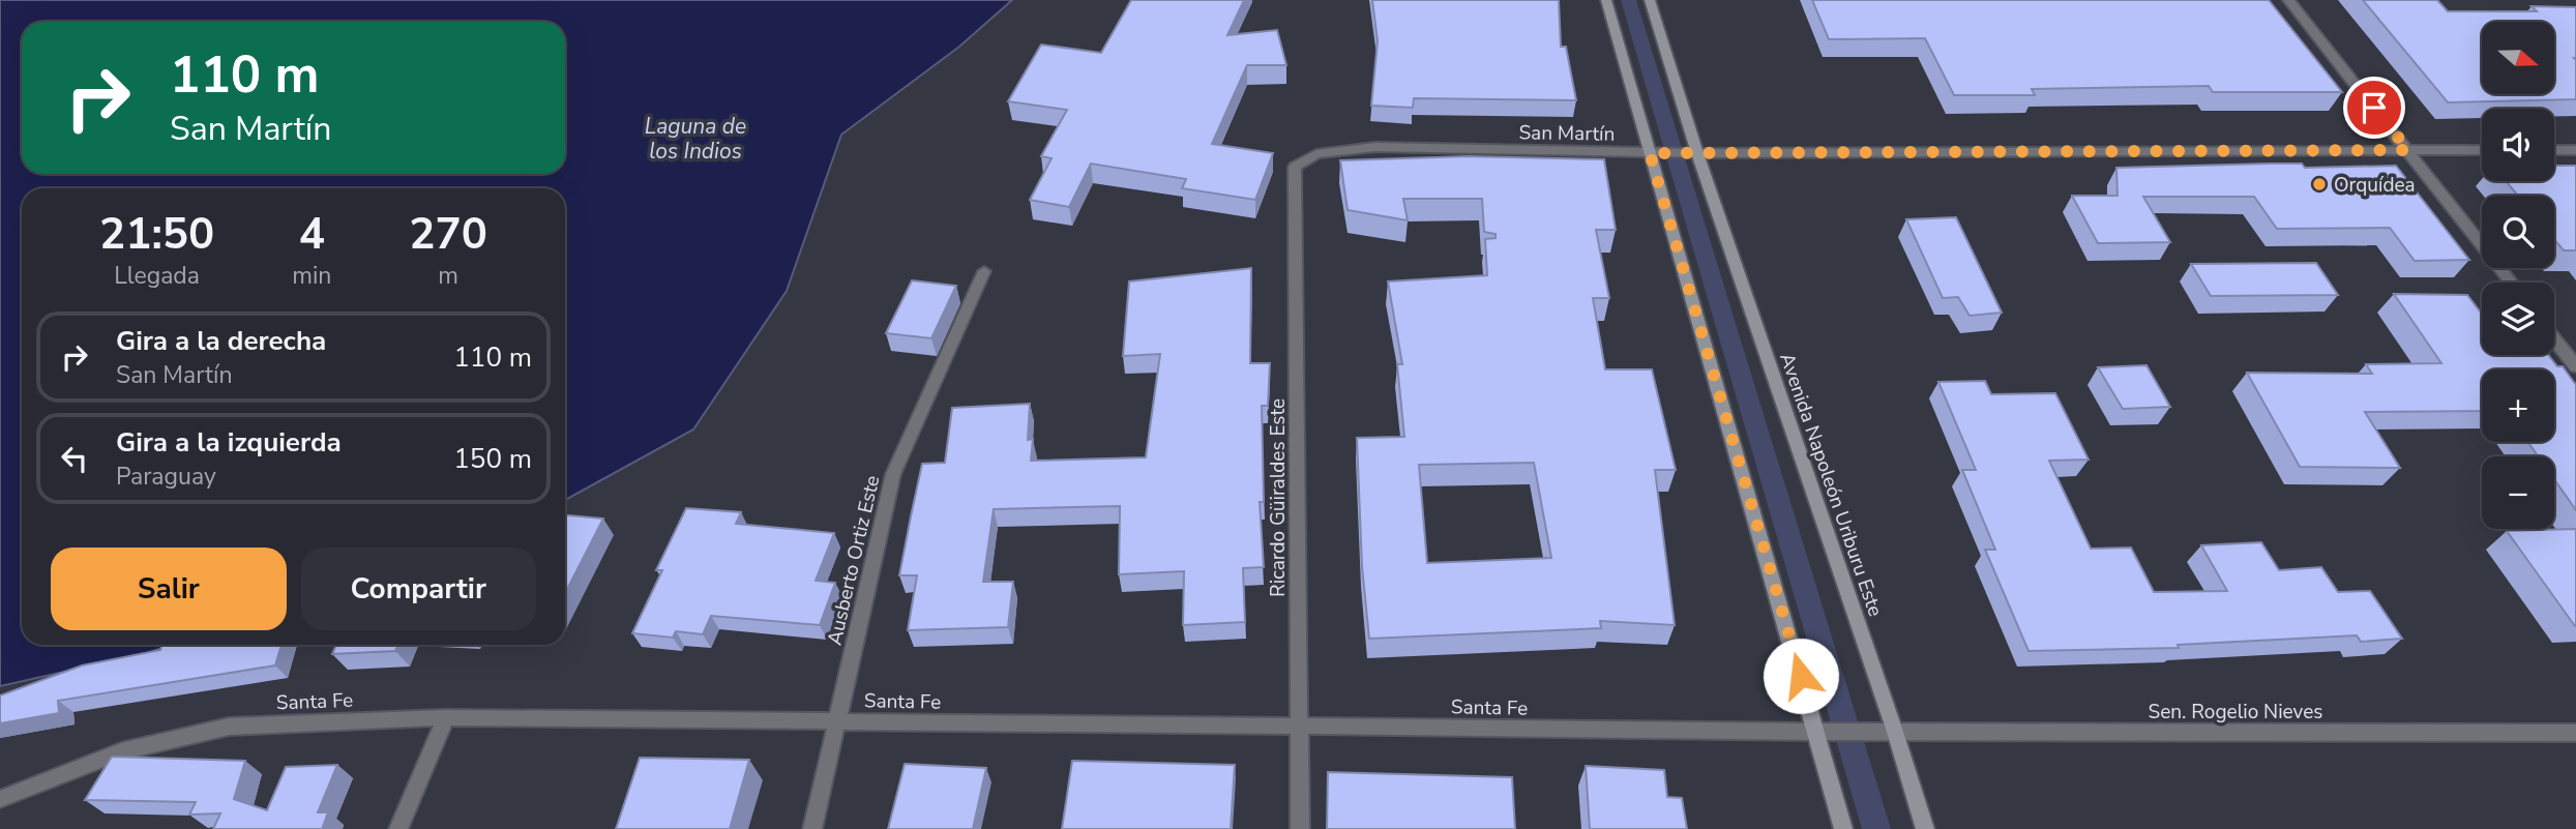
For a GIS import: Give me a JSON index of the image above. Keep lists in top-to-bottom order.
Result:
{
  "streets": {
    "main road": ["Avenida Napoleón Uriburu Este"],
    "street": [
      "San Martín",
      "Ricardo Güiraldes Este",
      "Ausberto Ortiz Este",
      "Santa Fe",
      "Sen. Rogelio Nieves"
    ]
  },
  "crossings": [
    ["San Martín", "Avenida Napoleón Uriburu Este"],
    ["San Martín", "Ricardo Güiraldes Este"],
    ["Avenida Napoleón Uriburu Este", "Santa Fe"],
    ["Avenida Napoleón Uriburu Este", "Sen. Rogelio Nieves"],
    ["Ricardo Güiraldes Este", "Santa Fe"],
    ["Ausberto Ortiz Este", "Santa Fe"],
    ["Santa Fe", "Sen. Rogelio Nieves"]
  ],
  "water": ["Laguna de los Indios"],
  "places": ["Orquídea"],
  "north": "right",
  "page": {
    "map_buttons": ["+", "−"],
    "turn": ["110 m", "San Martín"],
    "eta": [
      "21:50",
      "Llegada",
      "4",
      "min",
      "270",
      "m"
    ],
    "list": [
      {
        "name": "Gira a la derecha",
        "note": "San Martín",
        "value": "110 m"
      },
      {
        "name": "Gira a la izquierda",
        "note": "Paraguay",
        "value": "150 m"
      }
    ],
    "buttons": ["Salir", "Compartir"]
  }
}
